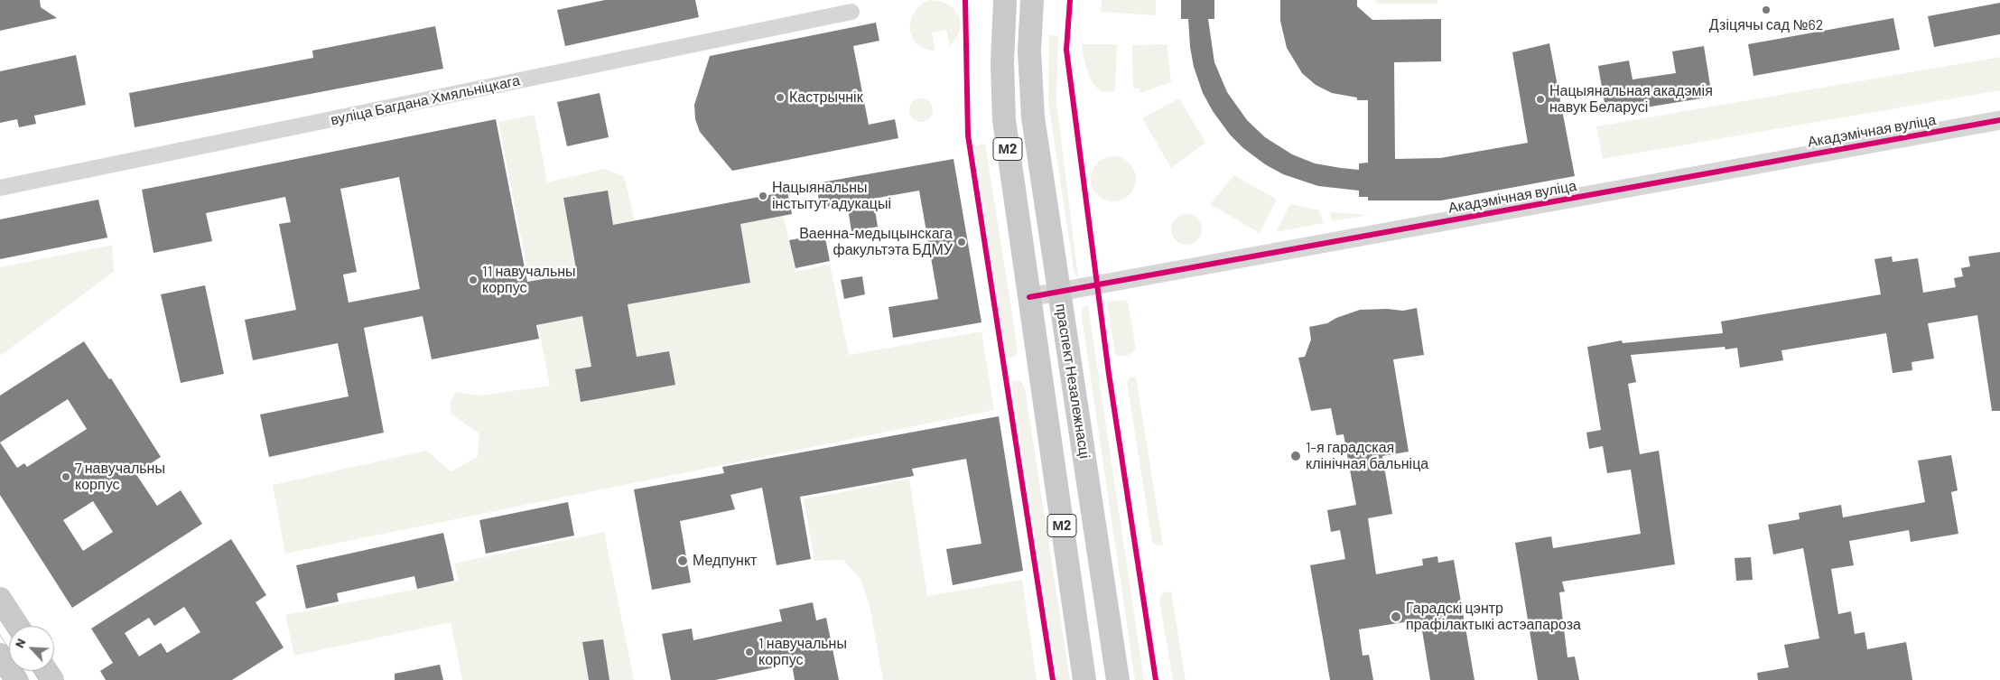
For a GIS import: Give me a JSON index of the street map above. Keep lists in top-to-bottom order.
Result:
{
  "streets": {
    "main road": ["М2", "праспект Незалежнасці"],
    "street": ["вуліца Багдана Хмяльніцкага", "Акадэмічная вуліца"]
  },
  "crossings": [
    ["Акадэмічная вуліца", "праспект Незалежнасці"]
  ],
  "places": [
    "Дзіцячы сад №62",
    "Кастрычнік",
    "Нацыянальная акадэмія навук Беларусі",
    "Нацыянальны інстытут адукацыі",
    "Ваенна-медыцынскага факультэта БДМУ",
    "11 навучальны корпус",
    "1-я гарадская клінічная бальніца",
    "7 навучальны корпус",
    "Медпункт",
    "Гарадскі цэнтр прафілактыкі астэапароза",
    "1 навучальны корпус"
  ],
  "north": "top left"
}
